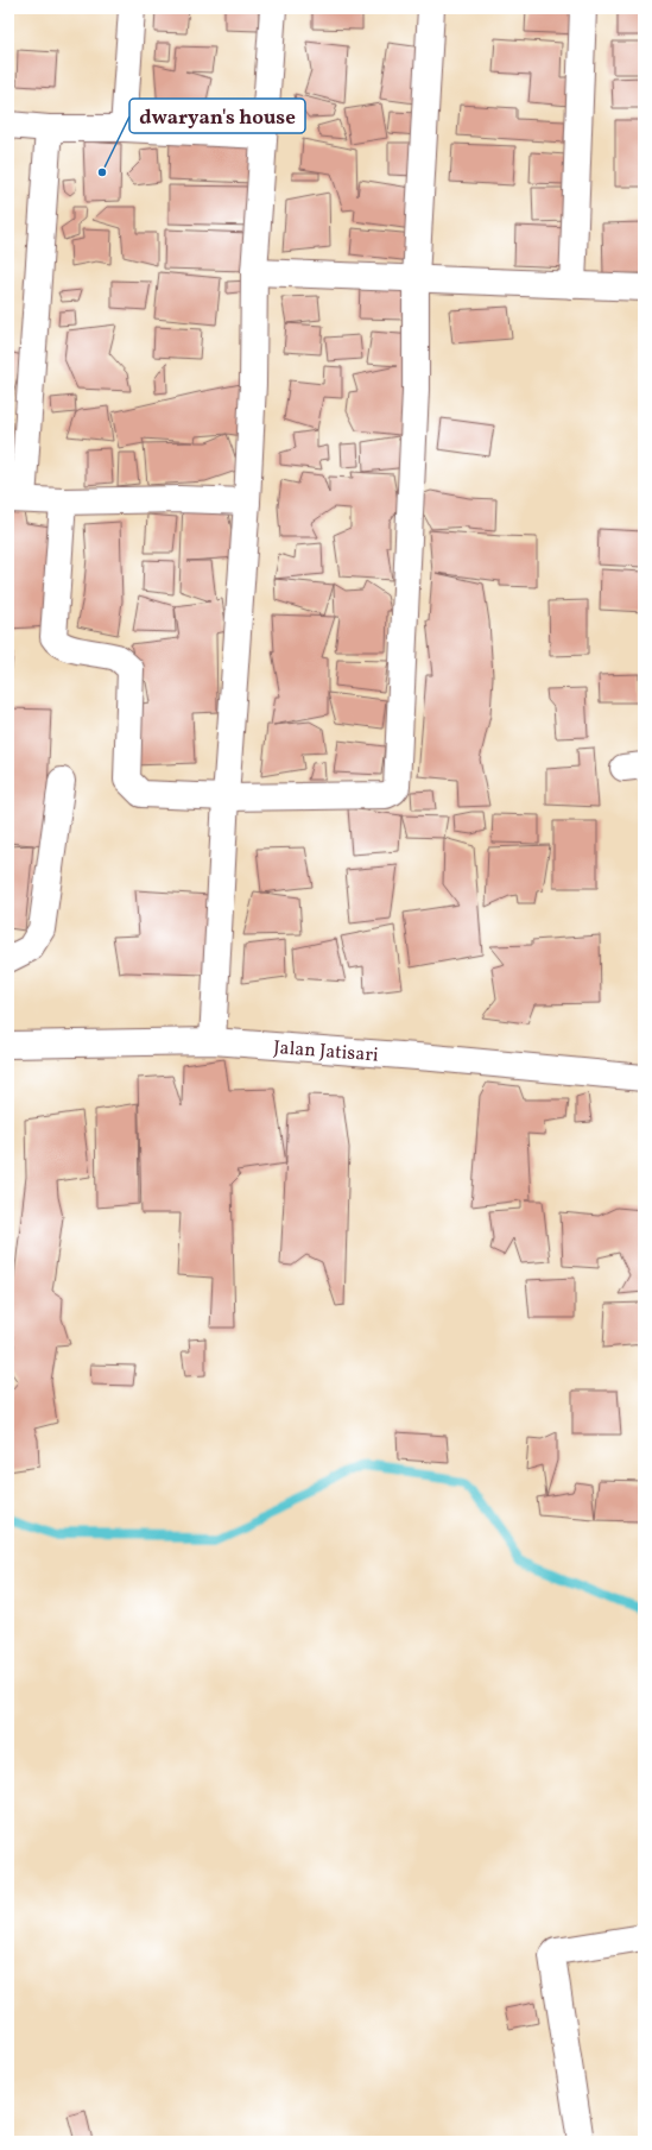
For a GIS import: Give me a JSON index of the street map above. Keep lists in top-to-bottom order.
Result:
{
  "streets": {
    "street": ["Jalan Jatisari"]
  },
  "places": ["dwaryan's house"]
}
